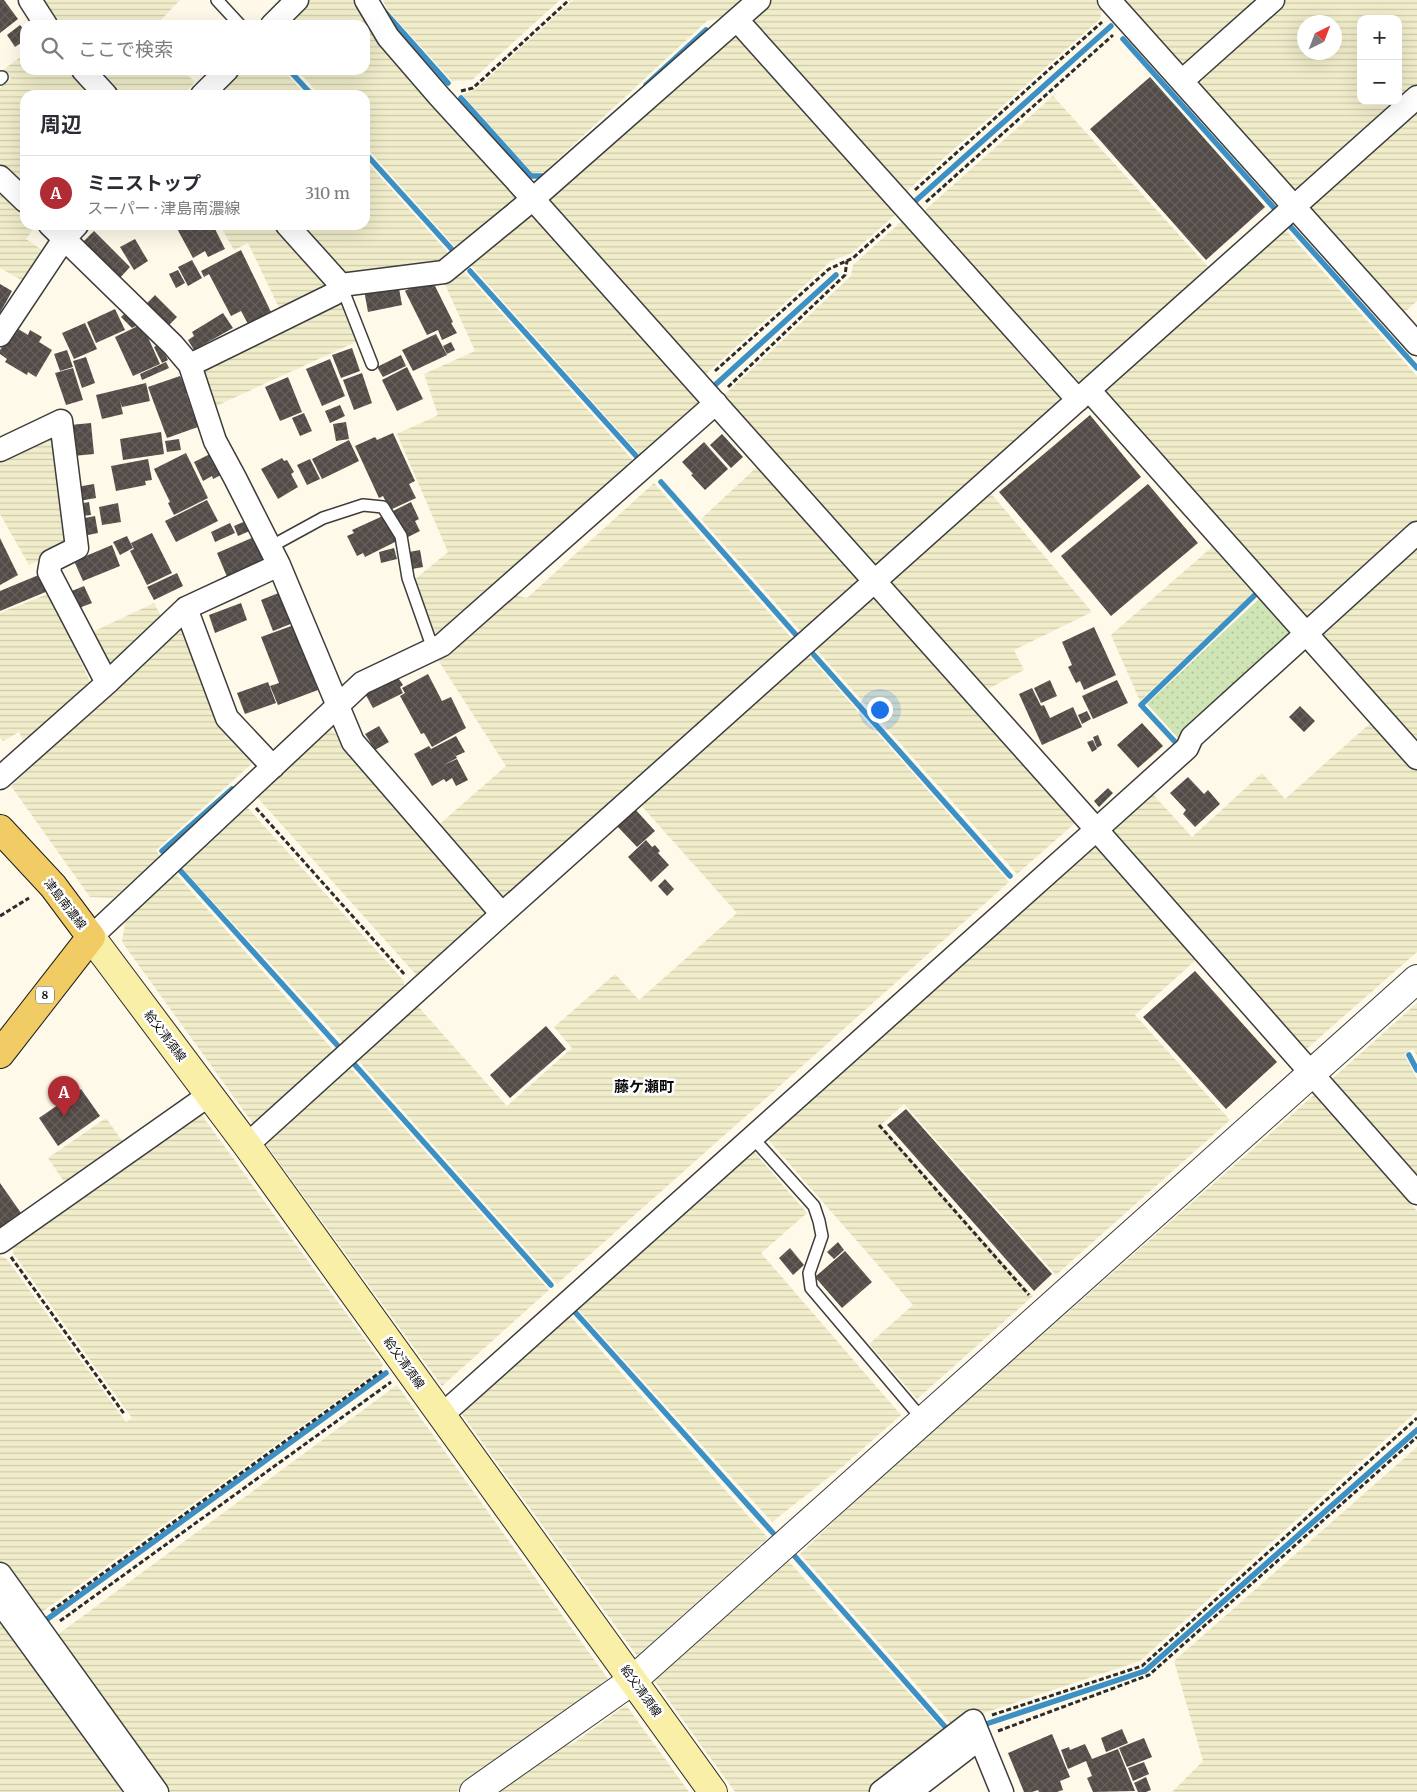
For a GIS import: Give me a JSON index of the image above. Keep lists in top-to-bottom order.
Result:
{
  "streets": {
    "main road": ["津島南濃線", "8", "給父清須線"]
  },
  "crossings": [
    ["津島南濃線", "給父清須線"]
  ],
  "districts": ["藤ケ瀬町"],
  "north": "top right",
  "page": {
    "map_buttons": ["+", "−"],
    "search": "ここで検索",
    "heading": "周辺",
    "list": [
      {
        "mark": "A",
        "name": "ミニストップ",
        "note": "スーパー · 津島南濃線",
        "value": "310 m"
      }
    ],
    "pins": "A"
  }
}
